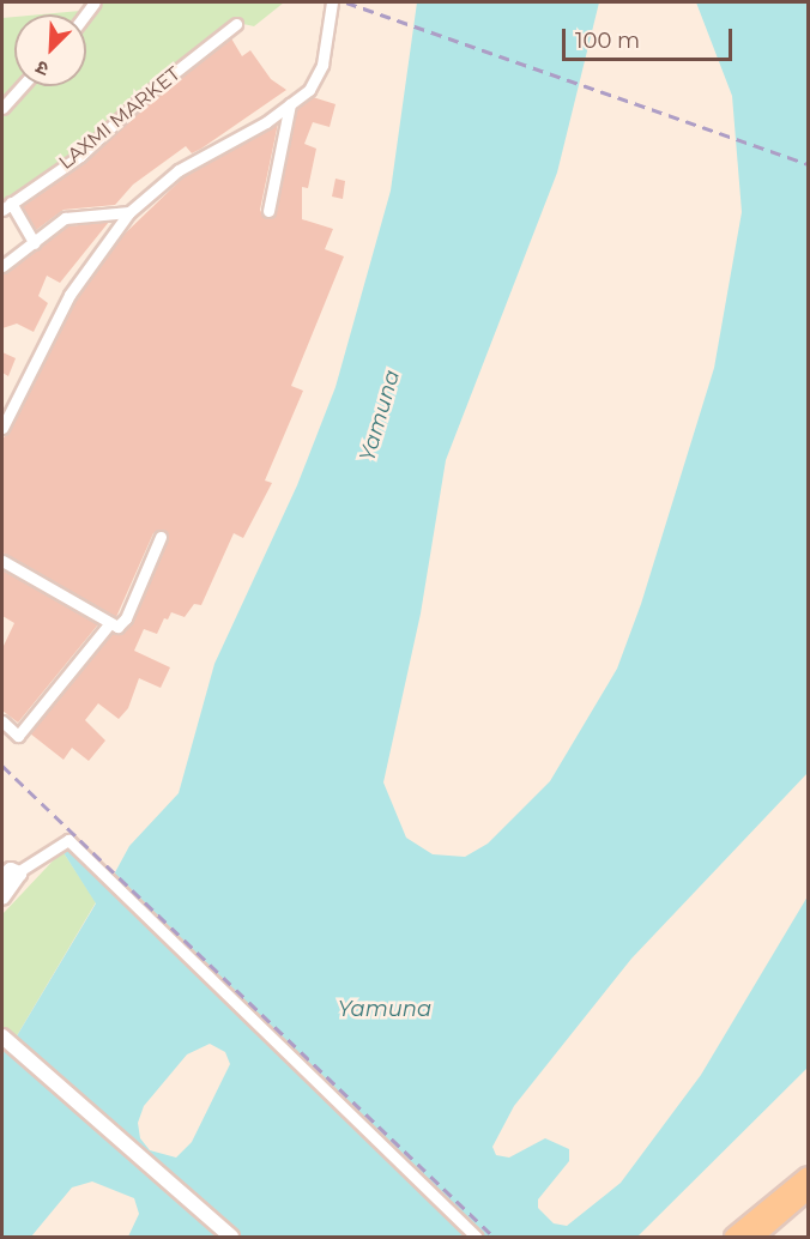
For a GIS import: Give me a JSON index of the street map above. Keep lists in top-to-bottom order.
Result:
{
  "streets": {
    "street": ["LAXMI MARKET"]
  },
  "water": ["Yamuna"],
  "scale_bar": "100 m",
  "north": "bottom left"
}
